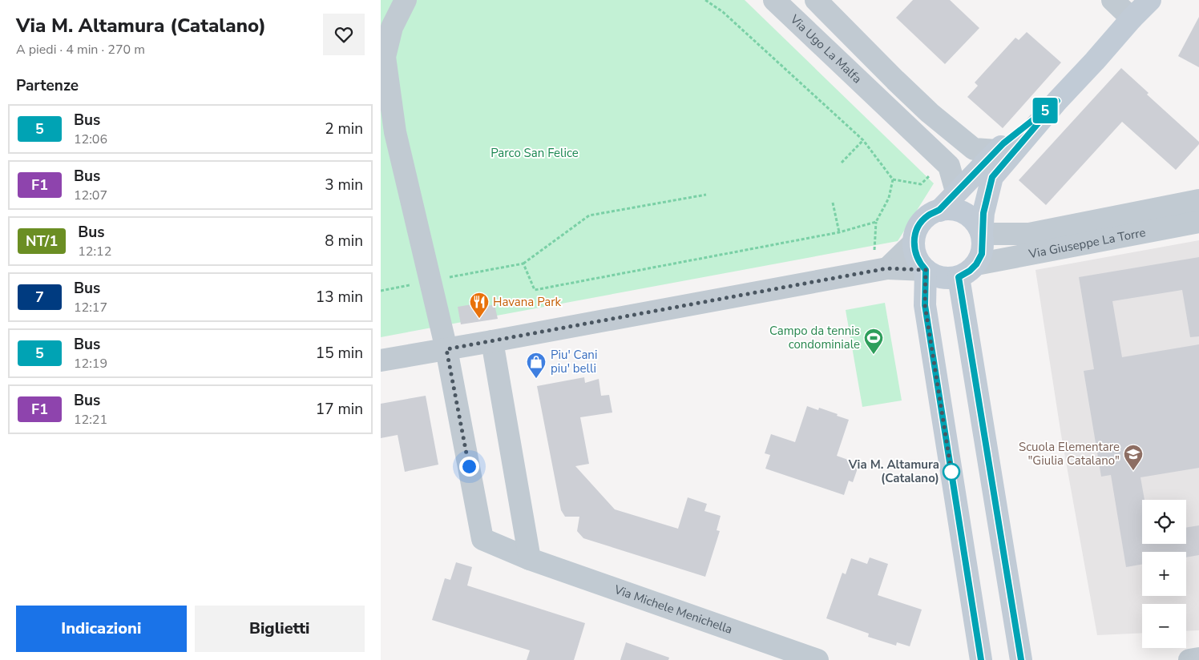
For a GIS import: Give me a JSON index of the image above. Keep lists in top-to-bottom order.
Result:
{
  "streets": {
    "street": ["Via Ugo La Malfa", "Via Giuseppe La Torre", "Via Michele Menichella"]
  },
  "parks": ["Parco San Felice"],
  "places": {
    "restaurant": ["Havana Park"],
    "sports": ["Campo da tennis condominiale"],
    "shop": ["Piu' Cani piu' belli"],
    "school or university": ["Scuola Elementare \"Giulia Catalano\""],
    "other": ["Via M. Altamura (Catalano)"]
  },
  "lines": ["bus line 5"],
  "page": {
    "heading": [
      ["Via M. Altamura (Catalano)", "A piedi · 4 min · 270 m"],
      "Partenze"
    ],
    "on_map": "5",
    "list": [
      {
        "mark": "5",
        "name": "Bus",
        "note": "12:06",
        "value": "2 min"
      },
      {
        "mark": "F1",
        "name": "Bus",
        "note": "12:07",
        "value": "3 min"
      },
      {
        "mark": "NT/1",
        "name": "Bus",
        "note": "12:12",
        "value": "8 min"
      },
      {
        "mark": "7",
        "name": "Bus",
        "note": "12:17",
        "value": "13 min"
      },
      {
        "mark": "5",
        "name": "Bus",
        "note": "12:19",
        "value": "15 min"
      },
      {
        "mark": "F1",
        "name": "Bus",
        "note": "12:21",
        "value": "17 min"
      }
    ],
    "map_buttons": ["+", "−"],
    "buttons": ["Indicazioni", "Biglietti"]
  }
}
